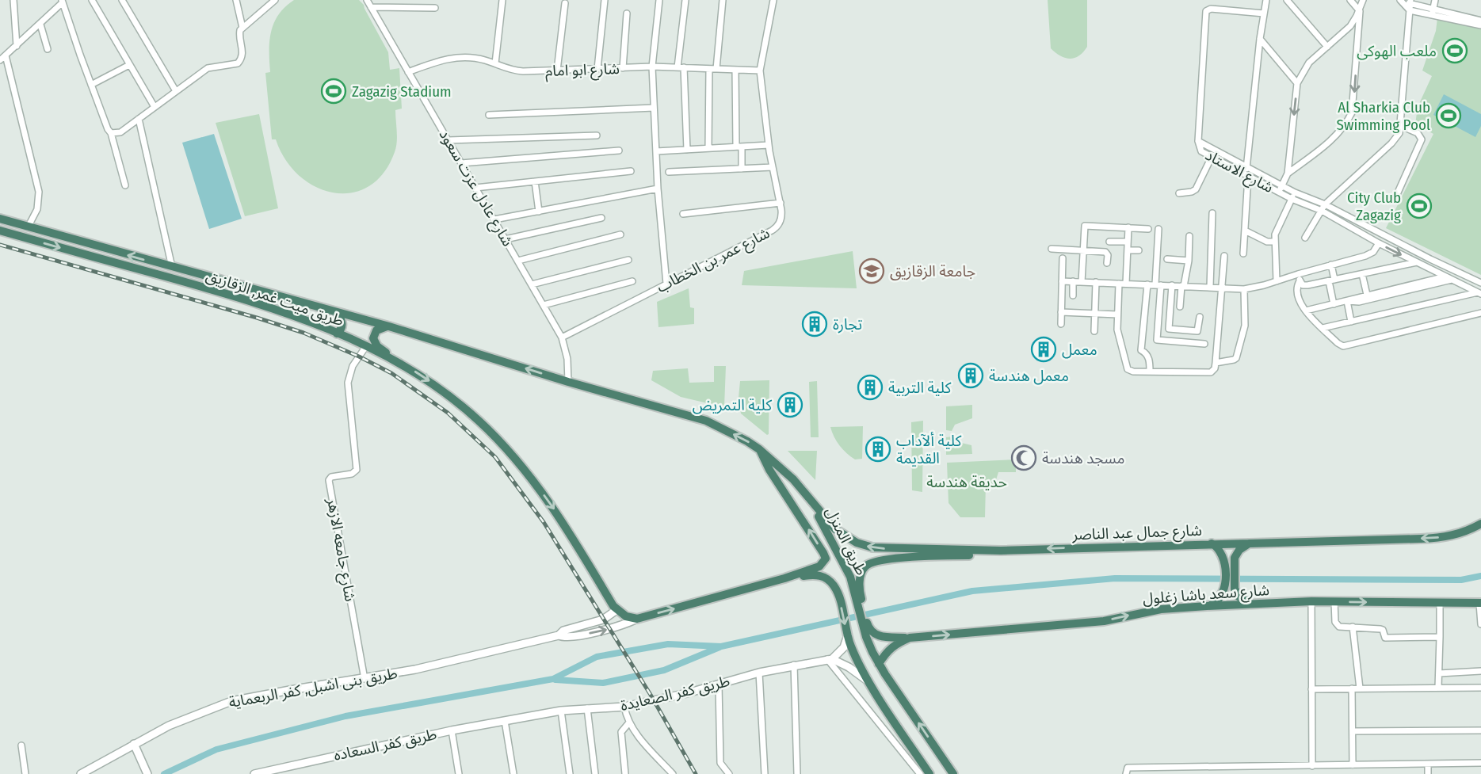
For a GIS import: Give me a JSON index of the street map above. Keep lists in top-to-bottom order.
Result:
{
  "streets": {
    "highway": [
      "طريق ميت غمر, الزقازيق",
      "شارع جمال عبد الناصر",
      "طريق المنزل",
      "شارع سعد باشا زغلول"
    ],
    "street": [
      "شارع ابو امام",
      "شارع الاستاد",
      "شارع عادل عزت سعود",
      "شارع عمر بن الخطاب",
      "شارع جامعه الازهر",
      "طريق بنى اشبل, كفر الربعماية",
      "طريق كفر الصعايدة",
      "طريق كفر السعاده"
    ]
  },
  "crossings": [
    ["شارع ابو امام", "شارع عادل عزت سعود"],
    ["شارع ابو امام", "شارع عمر بن الخطاب"],
    ["شارع عادل عزت سعود", "شارع عمر بن الخطاب"],
    ["شارع عادل عزت سعود", "طريق ميت غمر, الزقازيق"],
    ["طريق ميت غمر, الزقازيق", "شارع جمال عبد الناصر"],
    ["طريق ميت غمر, الزقازيق", "طريق المنزل"],
    ["طريق ميت غمر, الزقازيق", "شارع جامعه الازهر"],
    ["شارع جمال عبد الناصر", "طريق المنزل"],
    ["شارع جامعه الازهر", "طريق بنى اشبل, كفر الربعماية"],
    ["طريق كفر الصعايدة", "طريق كفر السعاده"]
  ],
  "one_way": ["شارع جمال عبد الناصر", "شارع سعد باشا زغلول"],
  "parks": ["حديقة هندسة"],
  "places": {
    "sports": [
      "ملعب الهوكى",
      "Zagazig Stadium",
      "Al Sharkia Club Swimming Pool",
      "City Club Zagazig"
    ],
    "school or university": ["جامعة الزقازيق"],
    "building": [
      "تجارة",
      "معمل",
      "معمل هندسة",
      "كلية التربية",
      "كلية التمريض",
      "كلية ألآداب القديمة"
    ],
    "mosque": ["مسجد هندسة"]
  }
}
